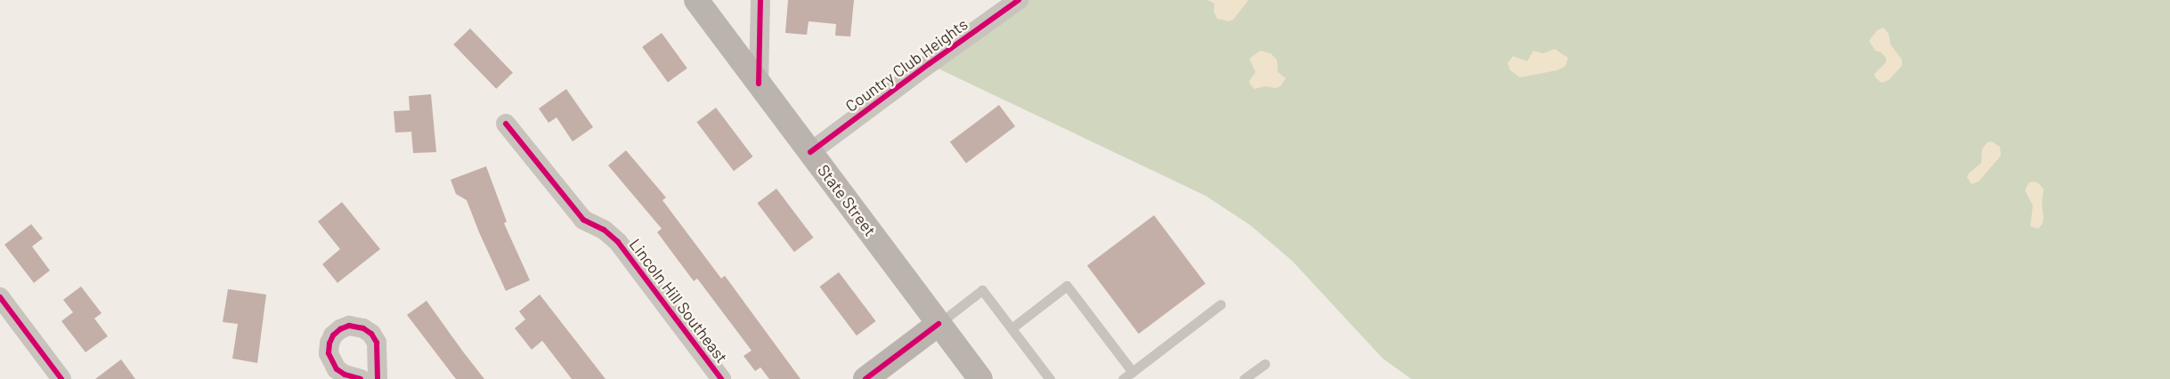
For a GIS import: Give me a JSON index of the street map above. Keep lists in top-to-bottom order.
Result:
{
  "streets": {
    "main road": ["State Street"],
    "street": ["Country Club Heights", "Lincoln Hill Southeast"]
  },
  "crossings": [
    ["Country Club Heights", "State Street"]
  ]
}
